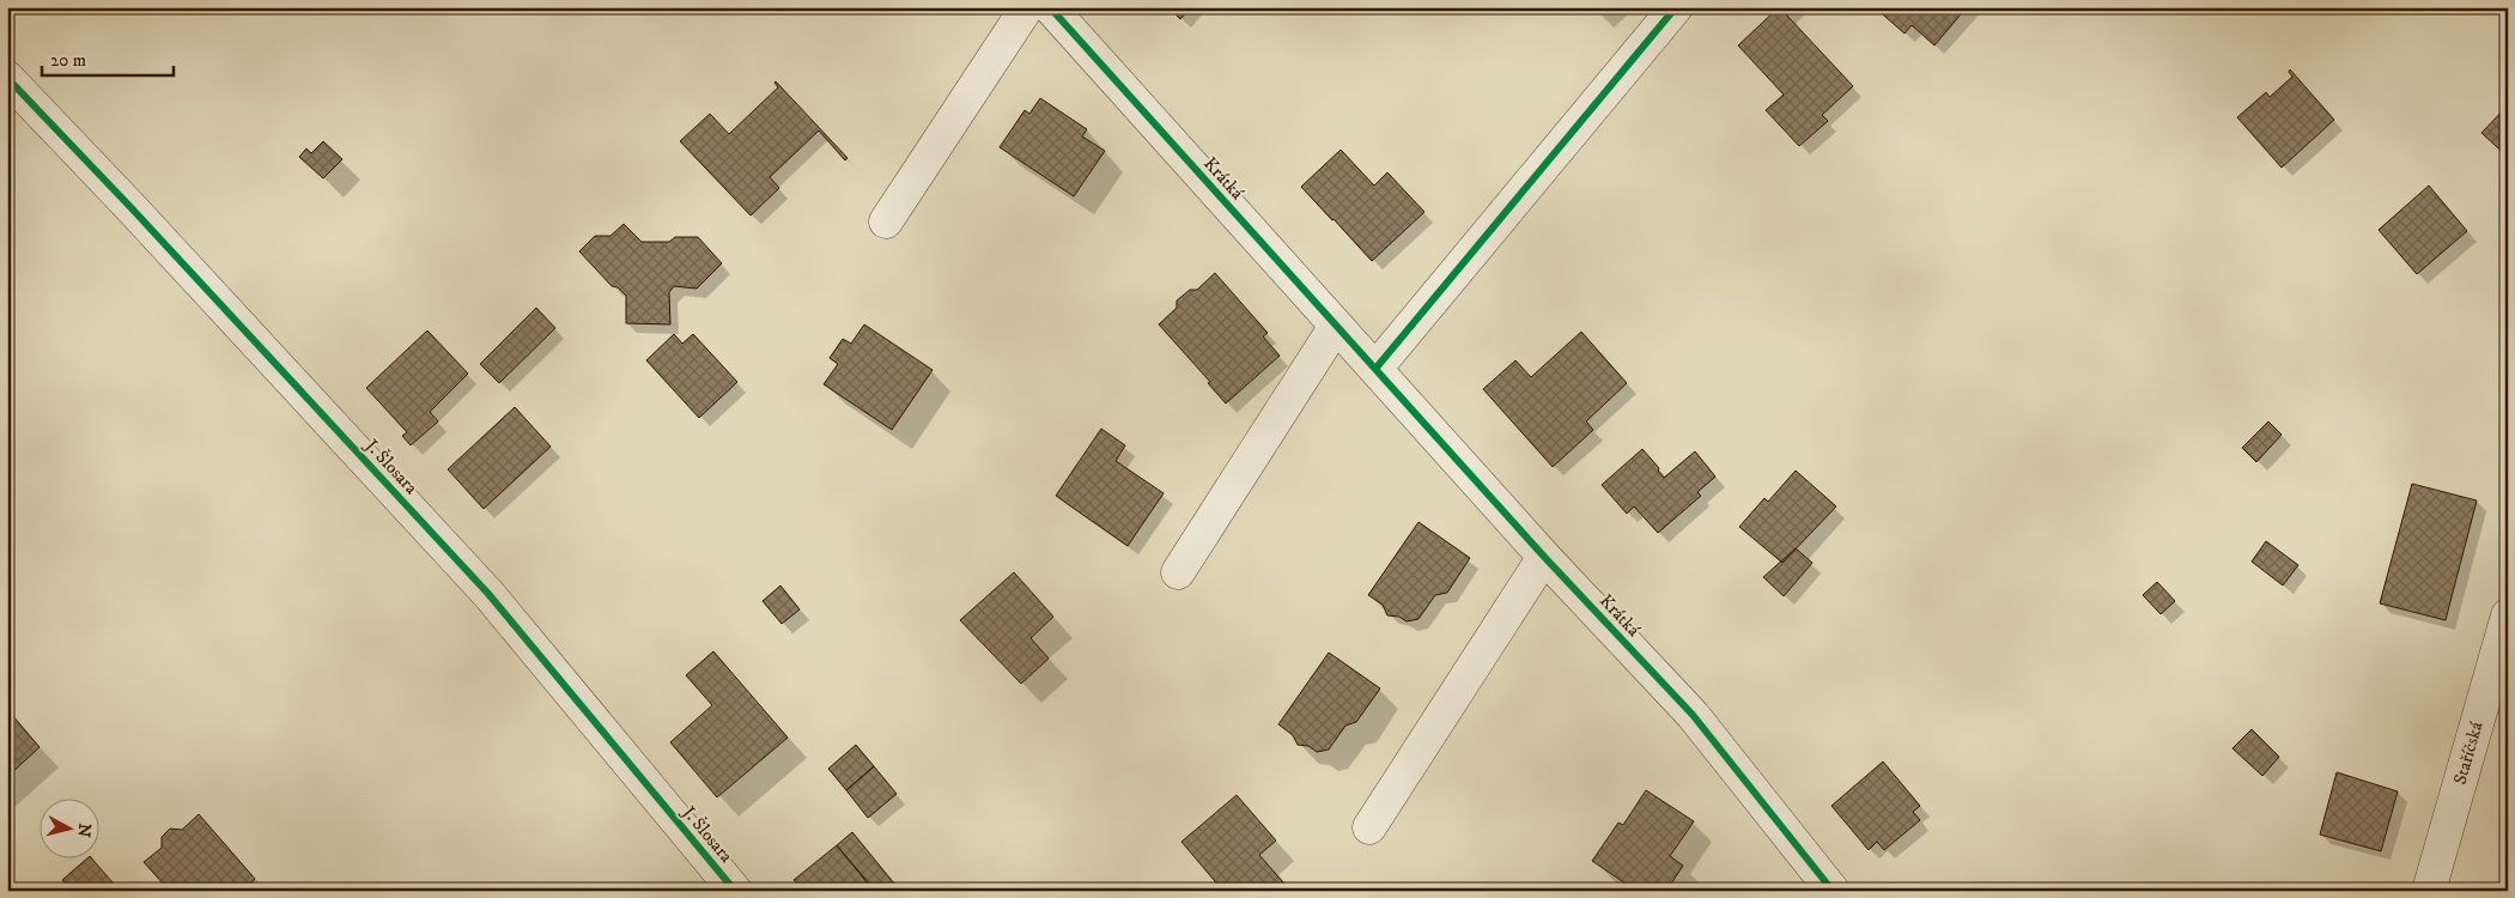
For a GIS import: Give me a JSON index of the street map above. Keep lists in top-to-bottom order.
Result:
{
  "streets": {
    "street": ["Krátká", "J. Šlosara", "Staříčská"]
  },
  "scale_bar": "20 m",
  "north": "right"
}
